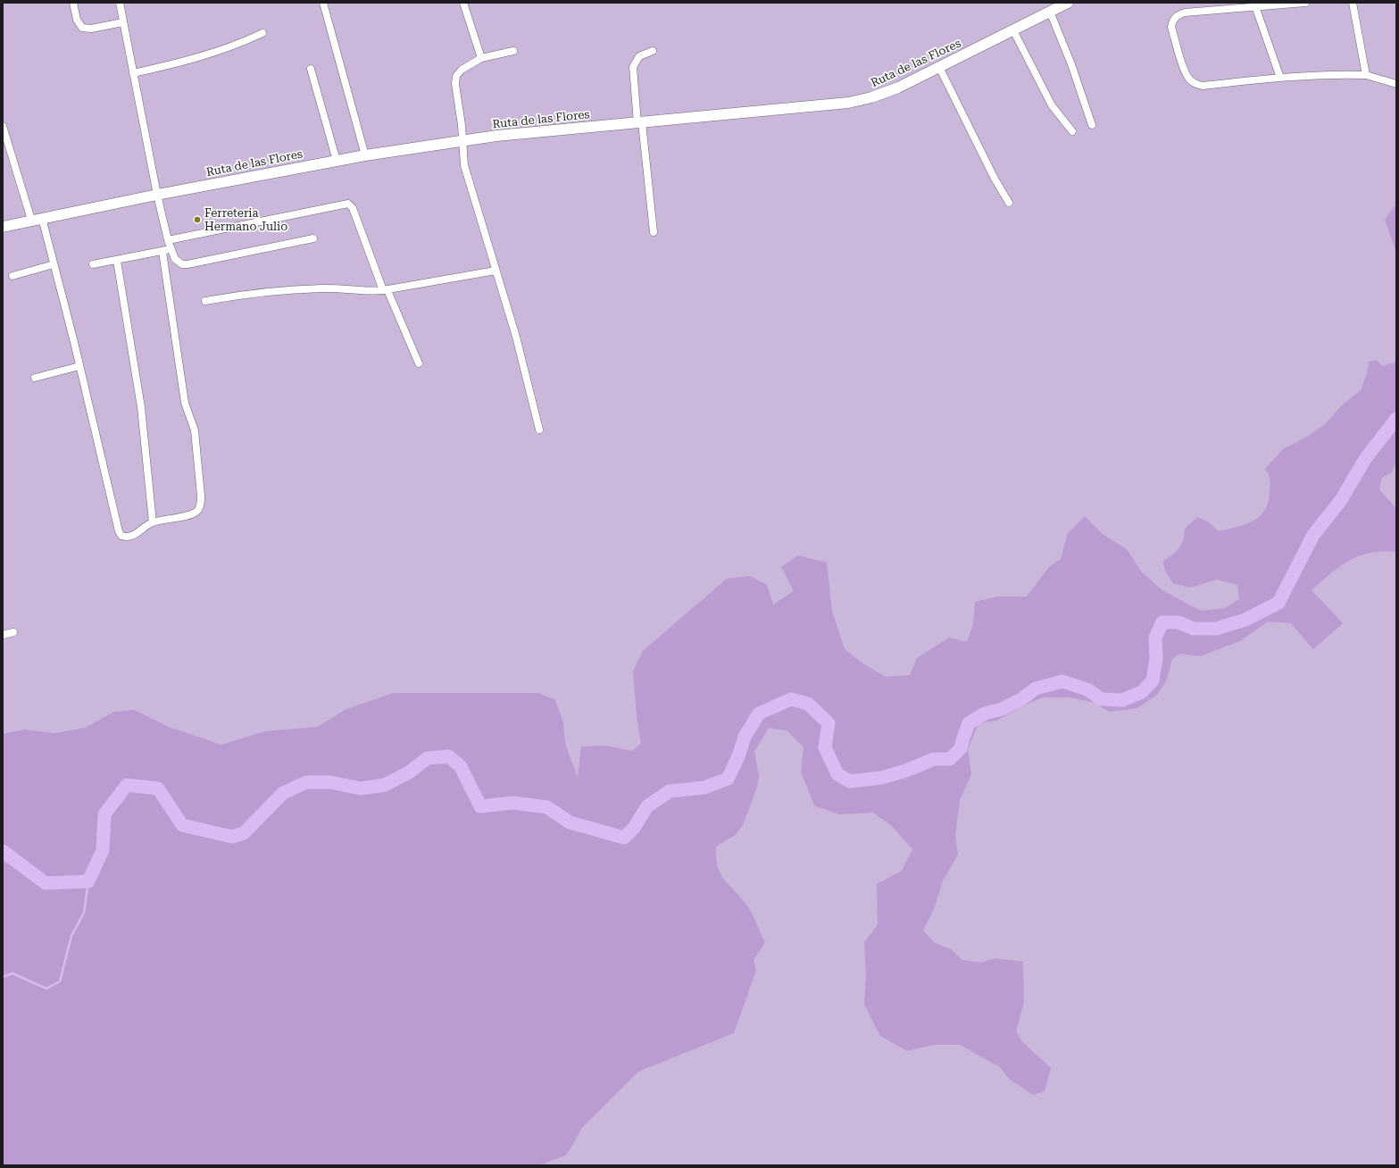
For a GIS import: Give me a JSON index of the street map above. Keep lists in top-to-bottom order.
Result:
{
  "streets": {
    "main road": ["Ruta de las Flores"]
  },
  "places": ["Ferreteria Hermano Julio"]
}
